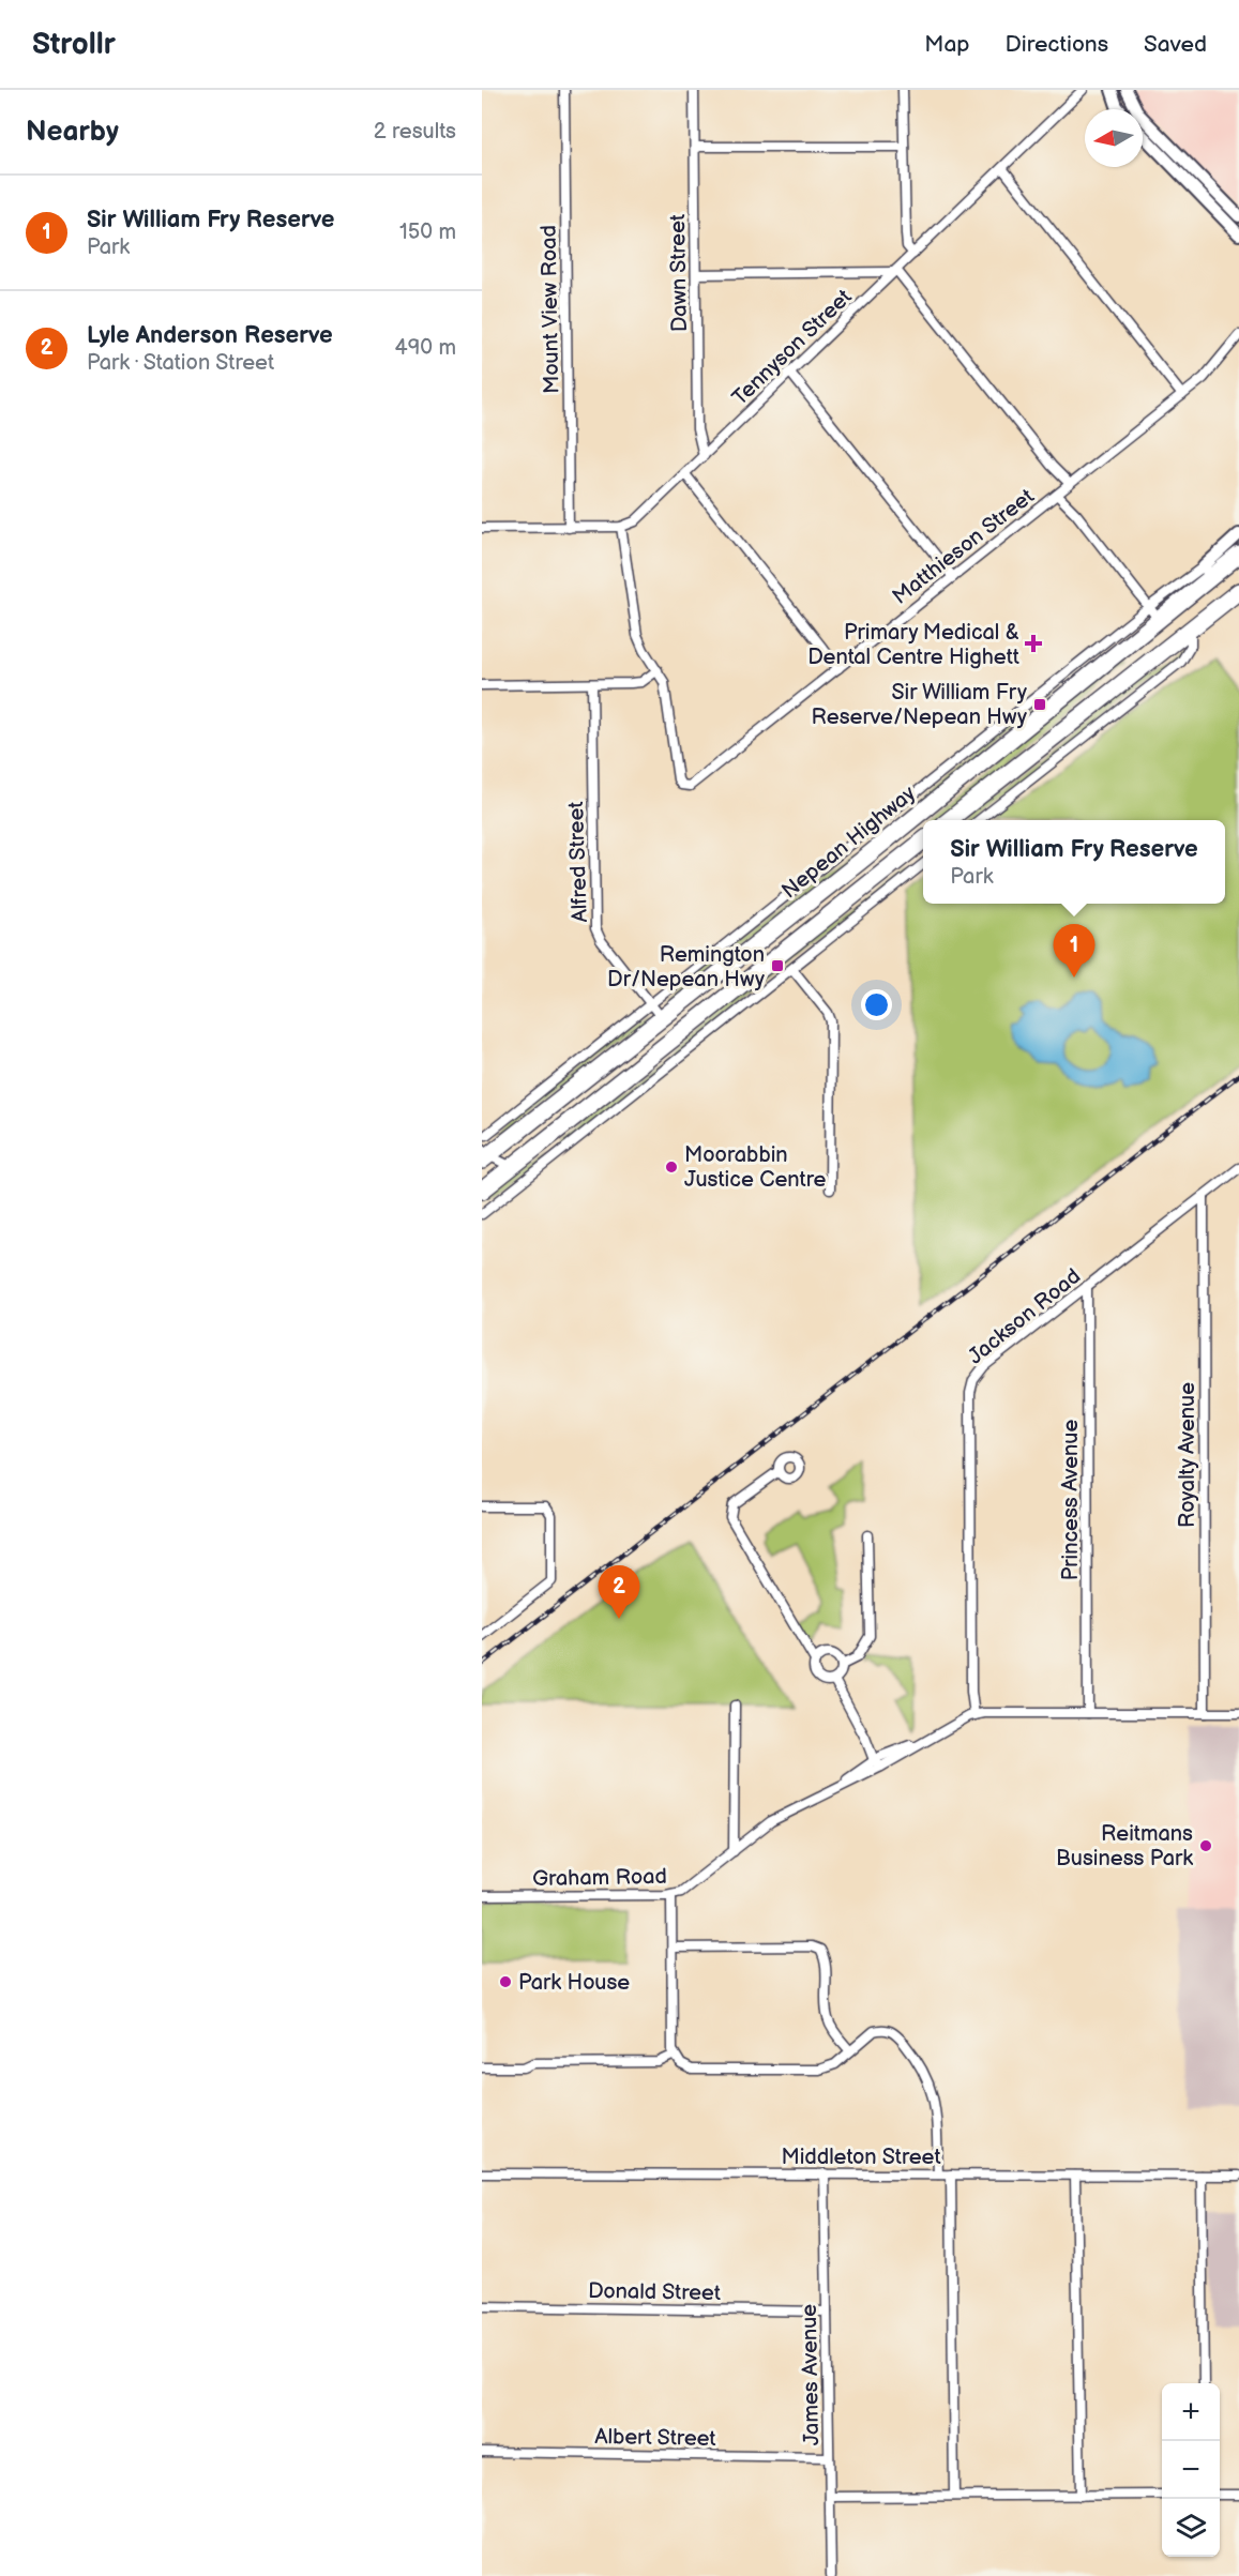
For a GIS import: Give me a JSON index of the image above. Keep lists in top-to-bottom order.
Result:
{
  "streets": {
    "highway": ["Nepean Highway"],
    "street": [
      "Dawn Street",
      "Mount View Road",
      "Tennyson Street",
      "Matthieson Street",
      "Alfred Street",
      "Jackson Road",
      "Royalty Avenue",
      "Princess Avenue",
      "Graham Road",
      "Middleton Street",
      "Donald Street",
      "James Avenue",
      "Albert Street"
    ]
  },
  "crossings": [
    ["Dawn Street", "Tennyson Street"],
    ["Nepean Highway", "Alfred Street"],
    ["Jackson Road", "Royalty Avenue"],
    ["Jackson Road", "Princess Avenue"],
    ["Jackson Road", "Graham Road"],
    ["Royalty Avenue", "Graham Road"],
    ["Princess Avenue", "Graham Road"],
    ["Middleton Street", "James Avenue"],
    ["Donald Street", "James Avenue"],
    ["James Avenue", "Albert Street"]
  ],
  "places": {
    "health": ["Primary Medical & Dental Centre Highett"],
    "transit": ["Sir William Fry Reserve/Nepean Hwy", "Remington Dr/Nepean Hwy"],
    "other": ["Moorabbin Justice Centre", "Reitmans Business Park", "Park House"]
  },
  "north": "left",
  "page": {
    "header": "Strollr",
    "nav": ["Map", "Directions", "Saved"],
    "heading": ["Nearby", "2 results"],
    "list": [
      {
        "mark": "1",
        "name": "Sir William Fry Reserve",
        "note": "Park",
        "value": "150 m"
      },
      {
        "mark": "2",
        "name": "Lyle Anderson Reserve",
        "note": "Park · Station Street",
        "value": "490 m"
      }
    ],
    "popup": ["Sir William Fry Reserve", "Park"],
    "pins": ["1", "2"],
    "map_buttons": ["+", "−"]
  }
}
